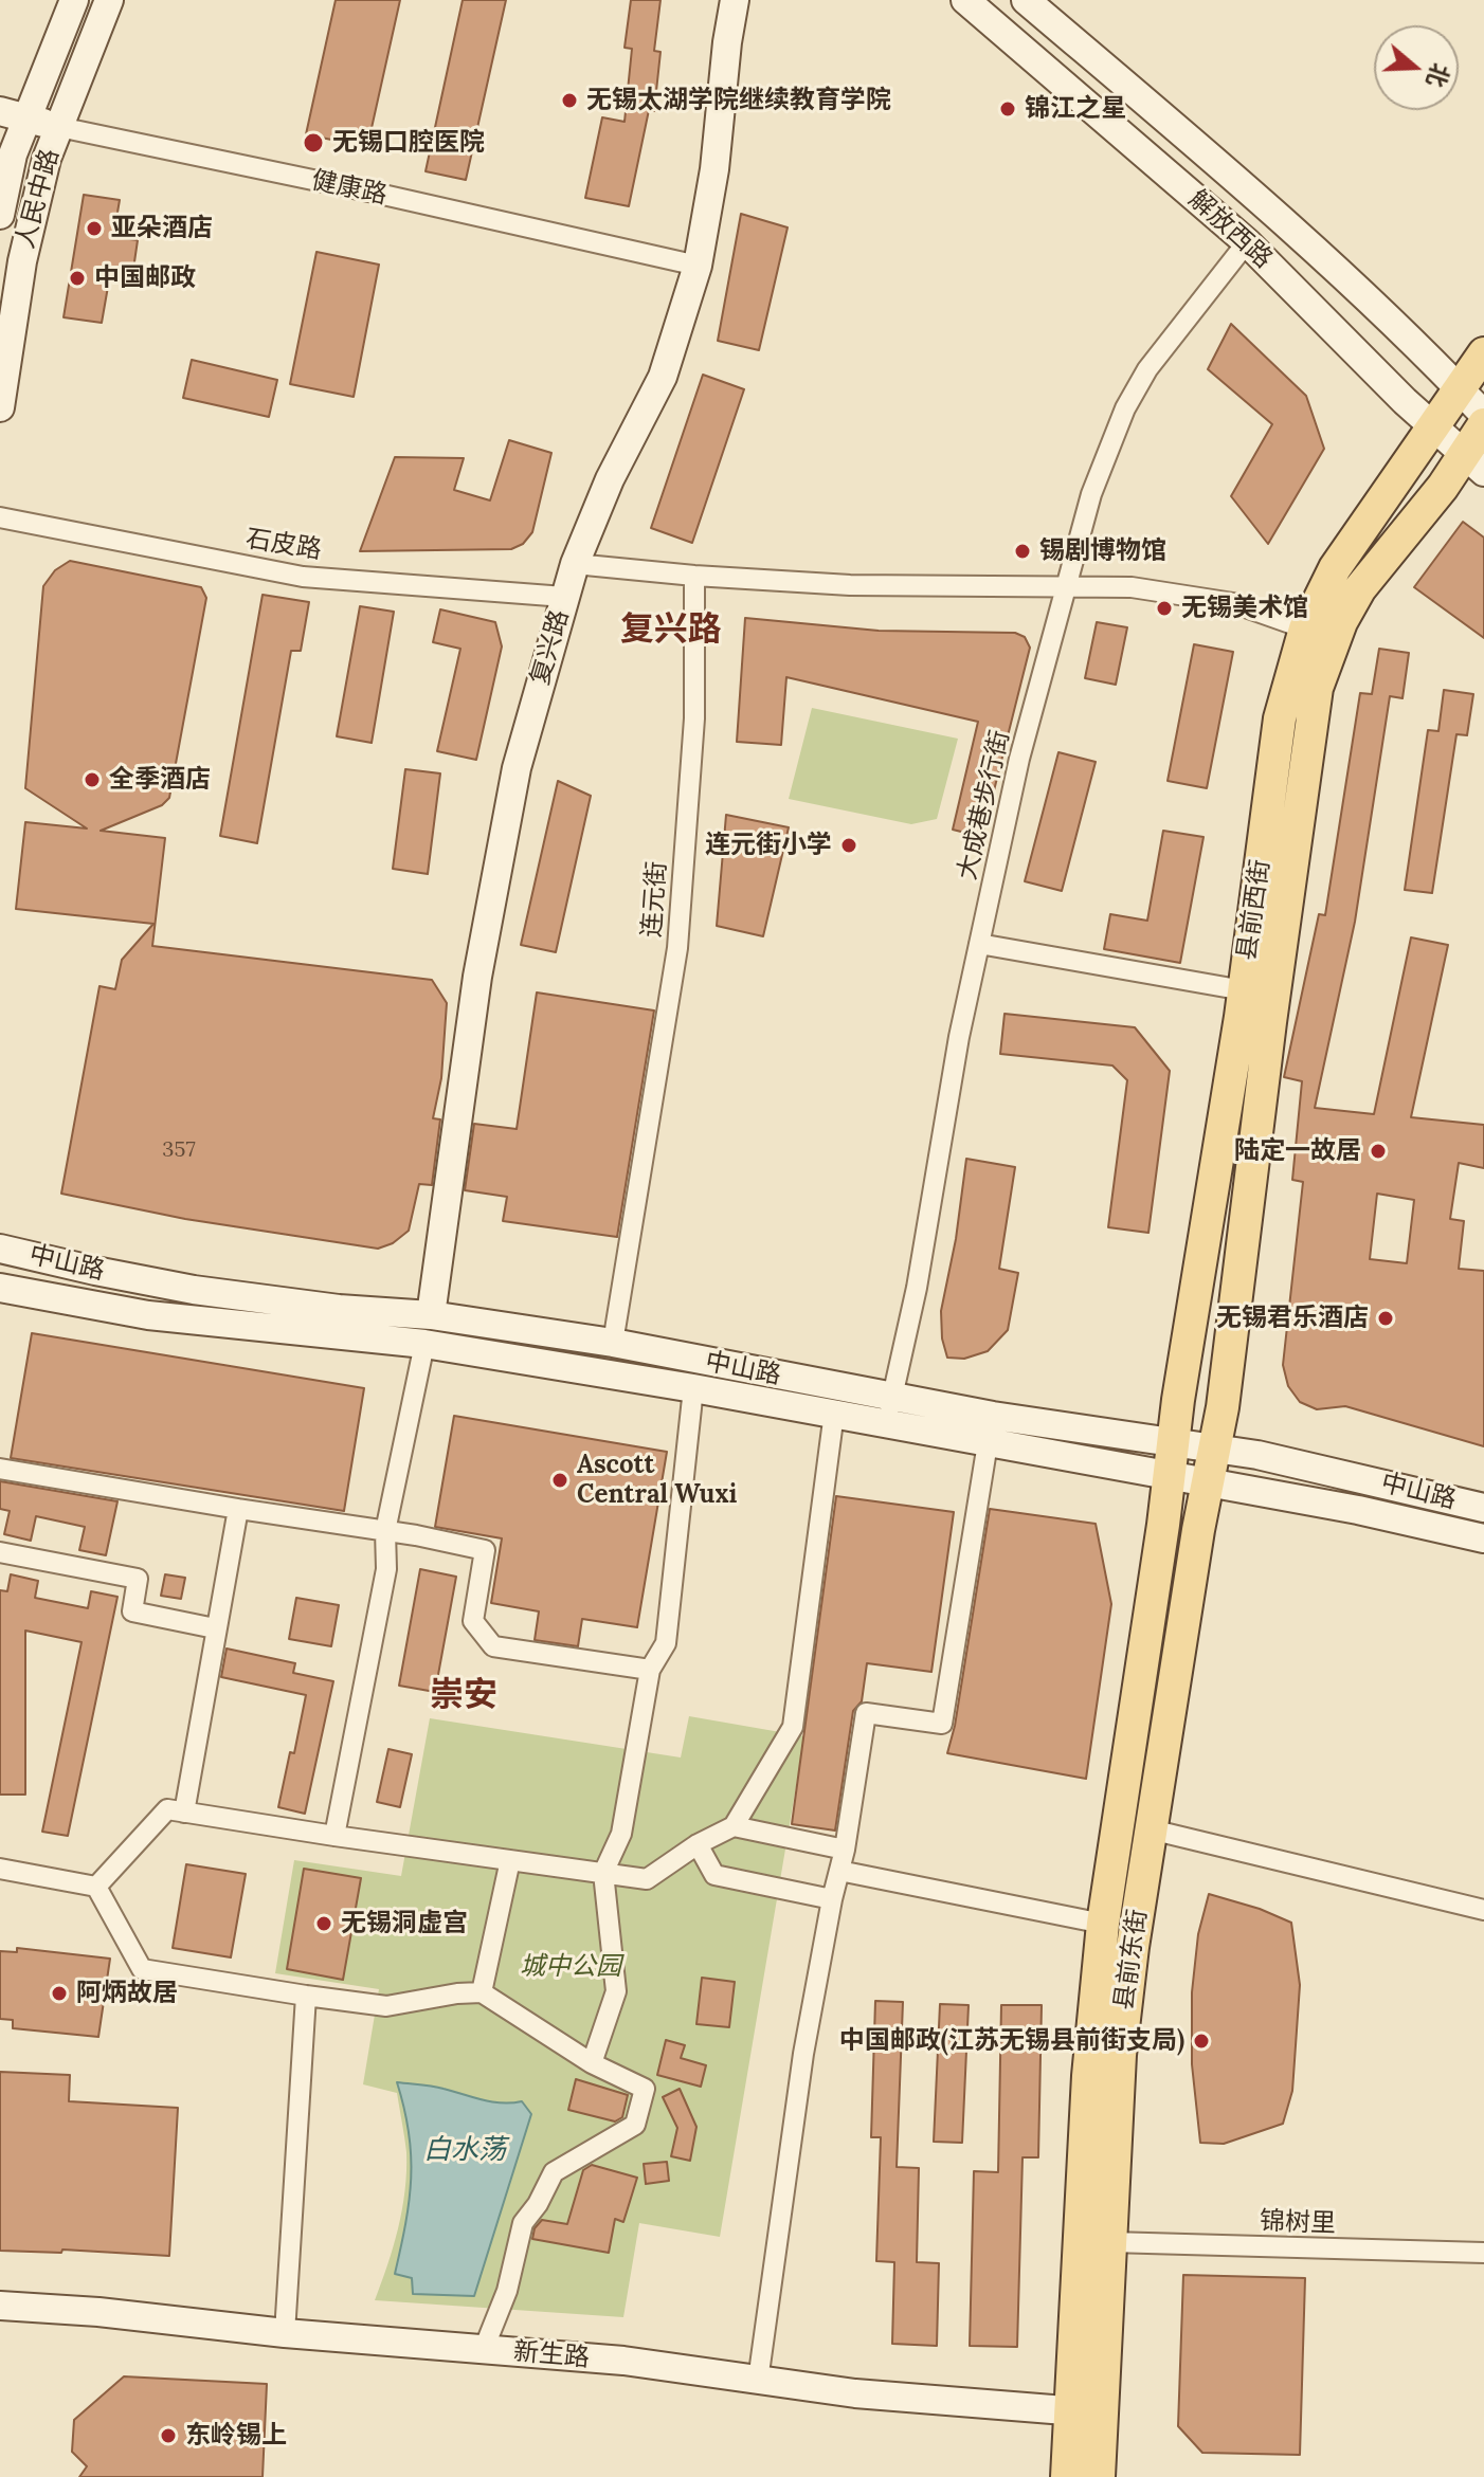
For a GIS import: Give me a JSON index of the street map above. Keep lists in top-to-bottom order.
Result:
{
  "streets": {
    "main road": [
      "健康路",
      "人民中路",
      "解放西路",
      "复兴路",
      "县前西街",
      "中山路",
      "县前东街",
      "新生路"
    ],
    "street": [
      "石皮路",
      "大成巷步行街",
      "连元街",
      "锦树里"
    ]
  },
  "crossings": [
    ["健康路", "人民中路"],
    ["健康路", "复兴路"],
    ["解放西路", "大成巷步行街"],
    ["解放西路", "县前西街"],
    ["石皮路", "复兴路"],
    ["复兴路", "中山路"],
    ["大成巷步行街", "中山路"],
    ["连元街", "中山路"],
    ["县前西街", "中山路"],
    ["县前西街", "县前东街"],
    ["中山路", "县前东街"],
    ["县前东街", "锦树里"],
    ["县前东街", "新生路"]
  ],
  "districts": ["复兴路", "崇安"],
  "water": ["白水荡"],
  "parks": ["城中公园"],
  "places": [
    "无锡太湖学院继续教育学院",
    "锦江之星",
    "无锡口腔医院",
    "亚朵酒店",
    "中国邮政",
    "锡剧博物馆",
    "无锡美术馆",
    "全季酒店",
    "连元街小学",
    "陆定一故居",
    "无锡君乐酒店",
    "Ascott Central Wuxi",
    "无锡洞虚宫",
    "阿炳故居",
    "中国邮政(江苏无锡县前街支局)",
    "东岭锡上"
  ],
  "house_numbers": ["357"],
  "north": "right"
}
